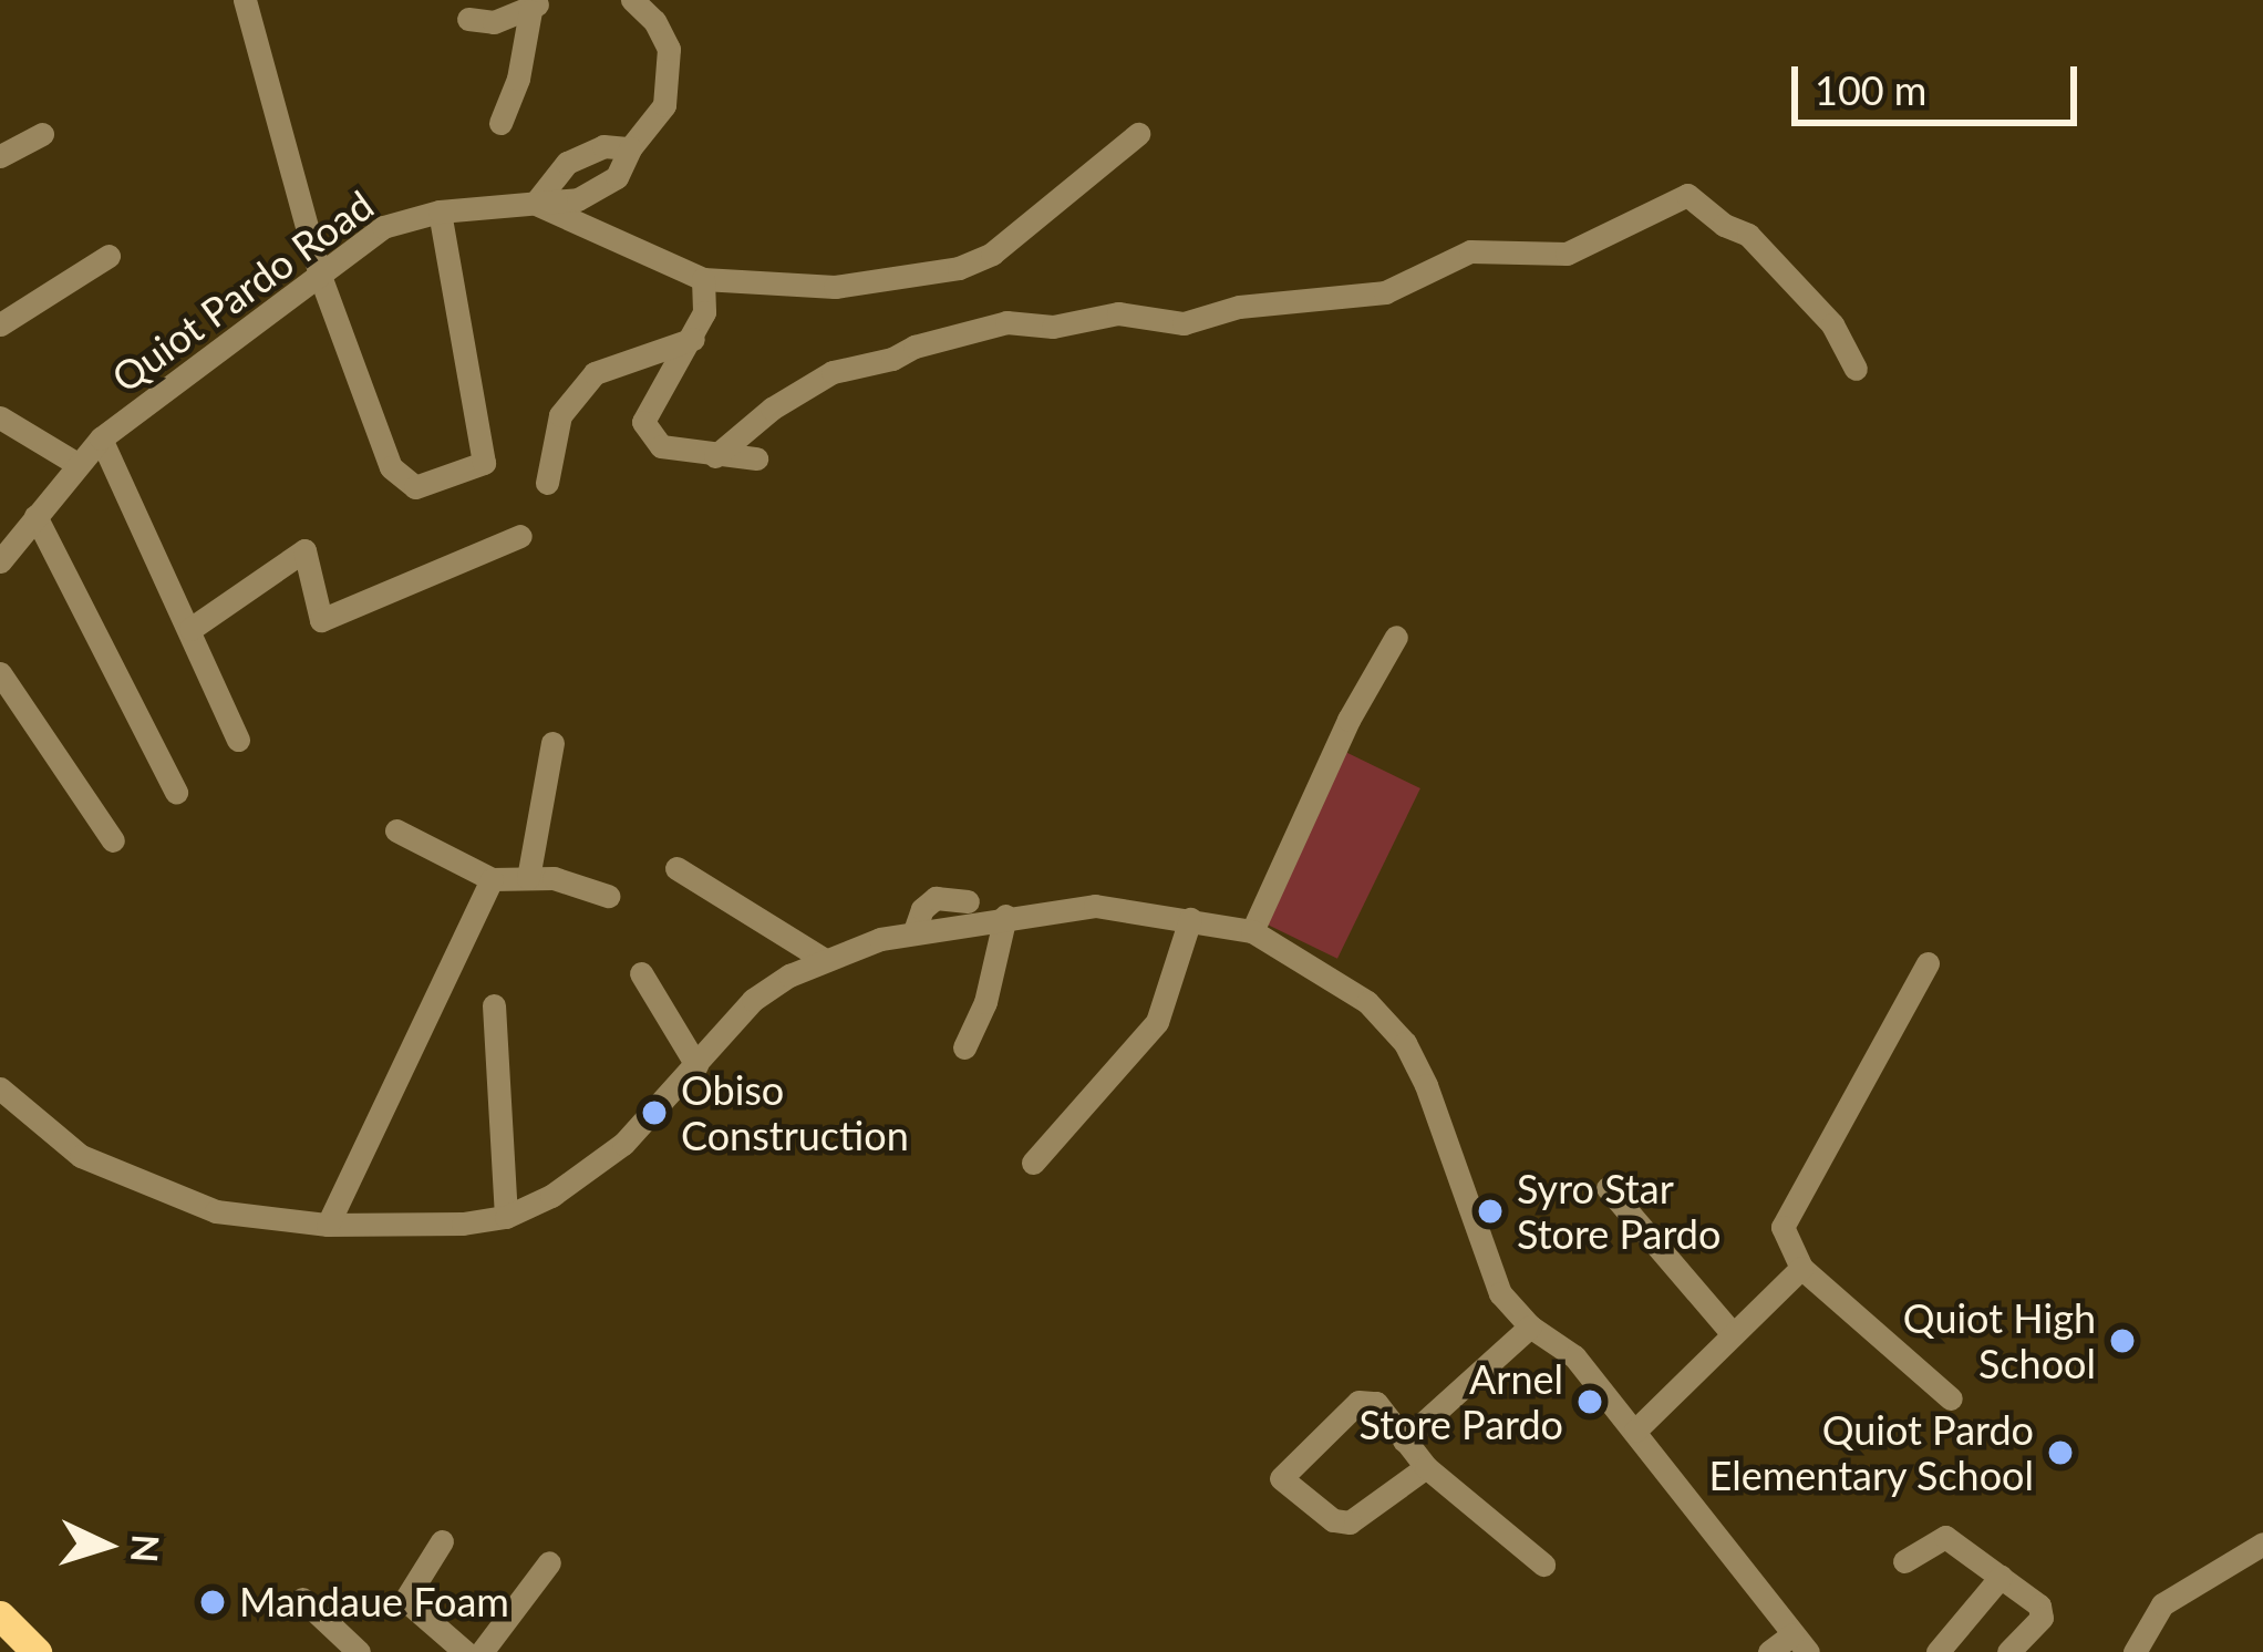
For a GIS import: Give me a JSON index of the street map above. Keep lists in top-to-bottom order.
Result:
{
  "streets": {
    "street": ["Quiot Pardo Road"]
  },
  "places": [
    "Obiso Construction",
    "Syro Star Store Pardo",
    "Quiot High School",
    "Arnel Store Pardo",
    "Quiot Pardo Elementary School",
    "Mandaue Foam"
  ],
  "scale_bar": "100 m",
  "north": "right"
}
